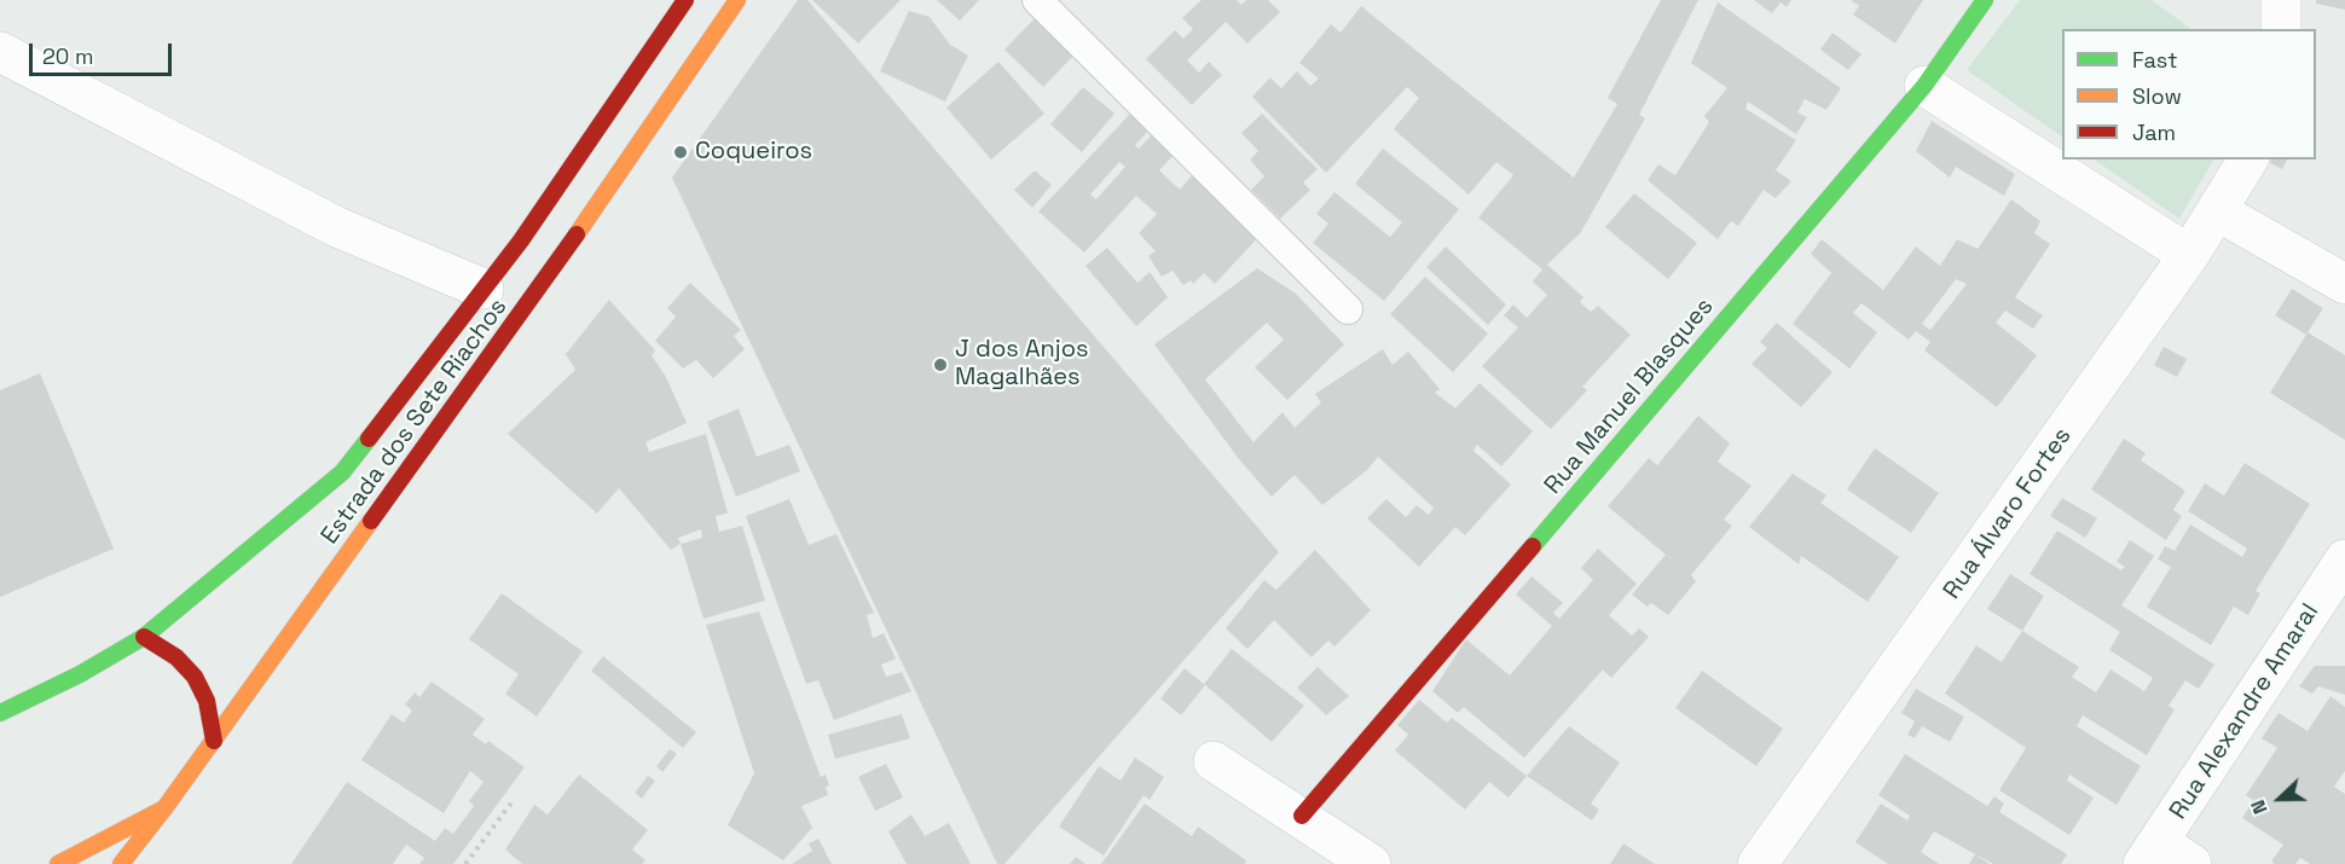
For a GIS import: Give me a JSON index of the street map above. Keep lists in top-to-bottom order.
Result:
{
  "streets": {
    "main road": ["Rua Manuel Blasques", "Estrada dos Sete Riachos"],
    "street": ["Rua Álvaro Fortes", "Rua Alexandre Amaral"]
  },
  "places": ["Coqueiros", "J dos Anjos Magalhães"],
  "legend": ["Fast", "Slow", "Jam"],
  "scale_bar": "20 m",
  "north": "left"
}
